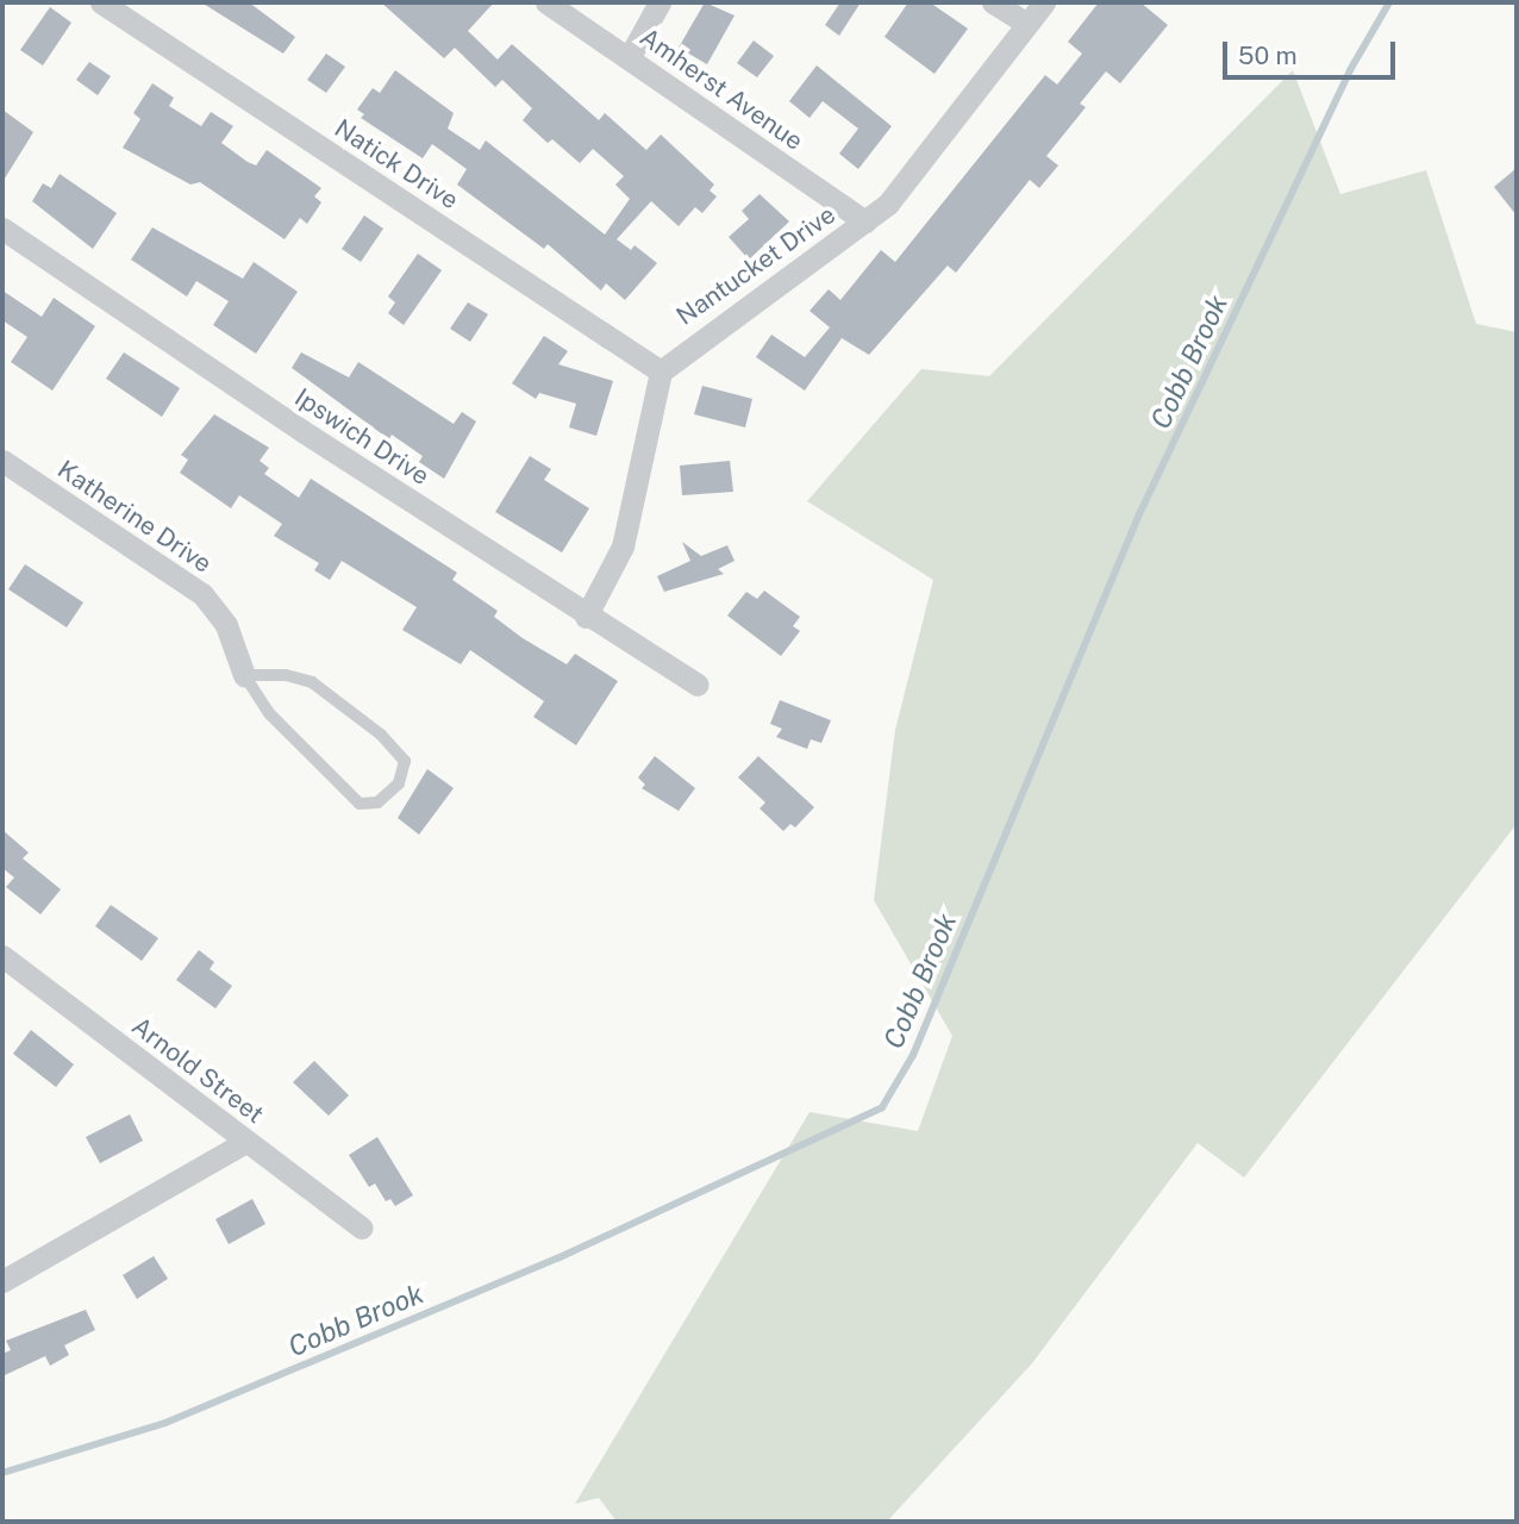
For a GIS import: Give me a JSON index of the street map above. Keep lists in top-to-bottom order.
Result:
{
  "streets": {
    "street": [
      "Amherst Avenue",
      "Natick Drive",
      "Nantucket Drive",
      "Ipswich Drive",
      "Katherine Drive",
      "Arnold Street"
    ]
  },
  "crossings": [
    ["Amherst Avenue", "Nantucket Drive"],
    ["Natick Drive", "Nantucket Drive"]
  ],
  "water": ["Cobb Brook"],
  "scale_bar": "50 m"
}
